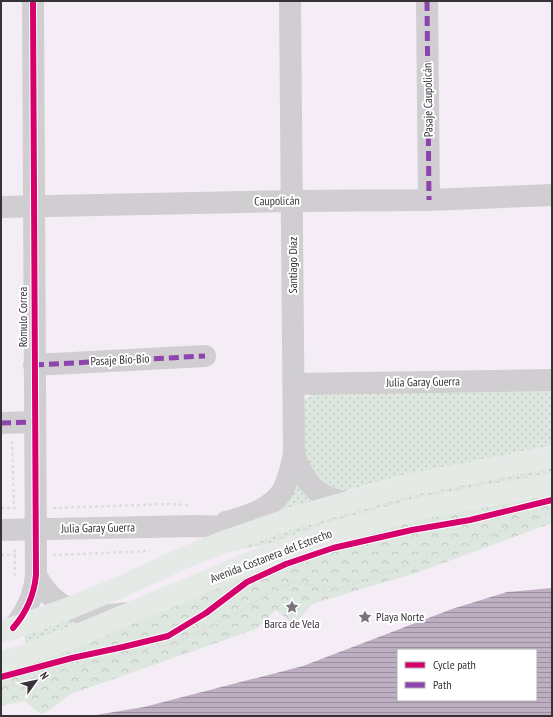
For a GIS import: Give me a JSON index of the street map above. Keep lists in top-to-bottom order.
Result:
{
  "streets": {
    "main road": ["Avenida Costanera del Estrecho"],
    "street": [
      "Pasaje Caupolicán",
      "Caupolicán",
      "Santiago Díaz",
      "Rómulo Correa",
      "Pasaje Bío-Bío",
      "Julia Garay Guerra"
    ]
  },
  "crossings": [
    ["Pasaje Caupolicán", "Caupolicán"],
    ["Caupolicán", "Santiago Díaz"],
    ["Caupolicán", "Rómulo Correa"],
    ["Santiago Díaz", "Julia Garay Guerra"],
    ["Rómulo Correa", "Pasaje Bío-Bío"],
    ["Rómulo Correa", "Julia Garay Guerra"]
  ],
  "places": {
    "place": ["Barca de Vela", "Playa Norte"]
  },
  "legend": ["Cycle path", "Path"],
  "north": "top right"
}
